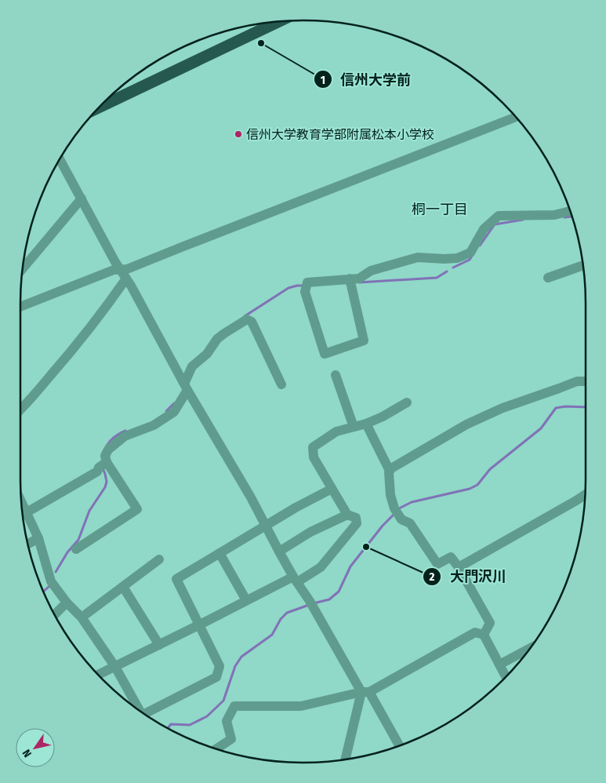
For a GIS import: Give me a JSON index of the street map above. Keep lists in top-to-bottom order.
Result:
{
  "districts": ["桐一丁目"],
  "places": ["信州大学前", "信州大学教育学部附属松本小学校", "大門沢川"],
  "north": "bottom left"
}
